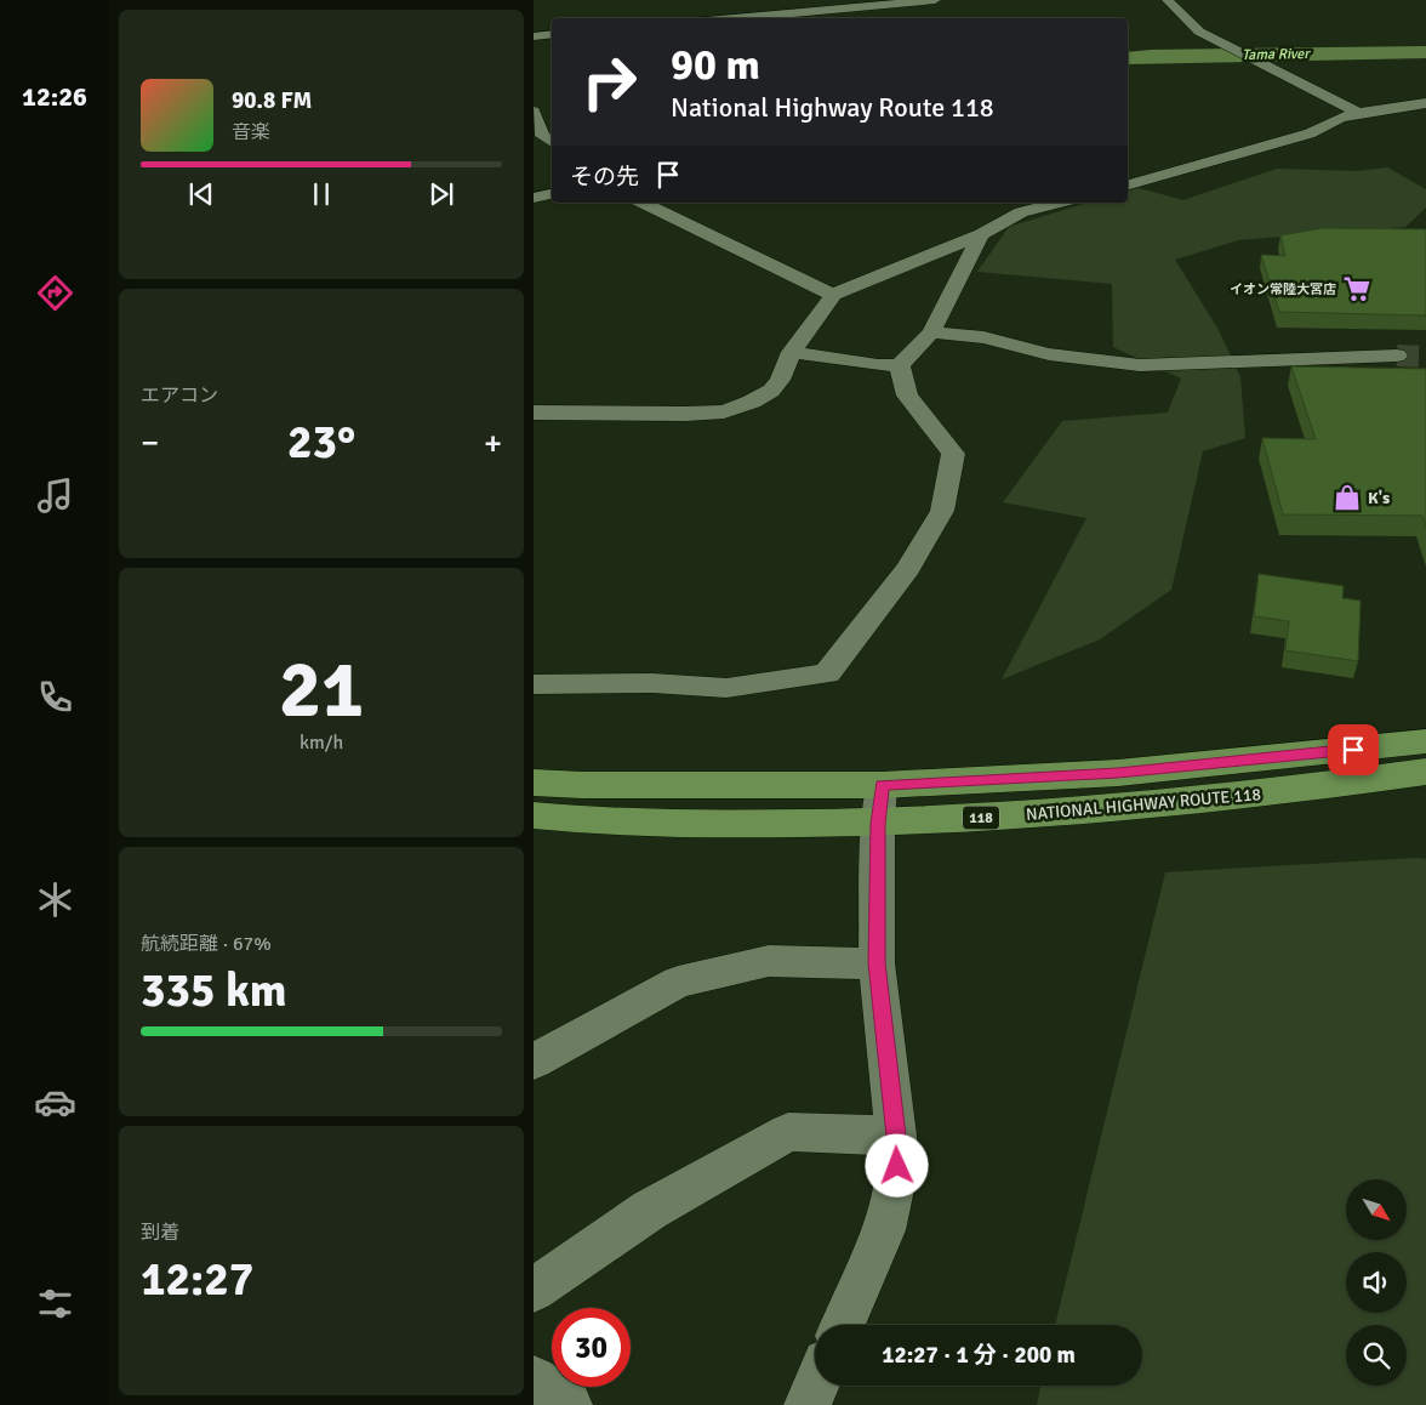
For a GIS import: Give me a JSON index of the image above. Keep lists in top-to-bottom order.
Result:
{
  "streets": {
    "highway": ["NATIONAL HIGHWAY ROUTE 118", "118"]
  },
  "water": ["Tama River"],
  "places": {
    "supermarket": ["イオン常陸大宮店"],
    "shop": ["K's"]
  },
  "north": "bottom right",
  "page": {
    "tabs": "12:26",
    "turn": ["90 m", "National Highway Route 118"],
    "song": ["90.8 FM", "音楽"],
    "then": "その先",
    "tile": [
      "エアコン",
      ["21", "km/h"],
      ["航続距離 · 67%", "335 km"],
      ["到着", "12:27"]
    ],
    "heat": ["−", "23°", "+"],
    "limit": "30",
    "trip": "12:27 · 1 分 · 200 m"
  }
}
